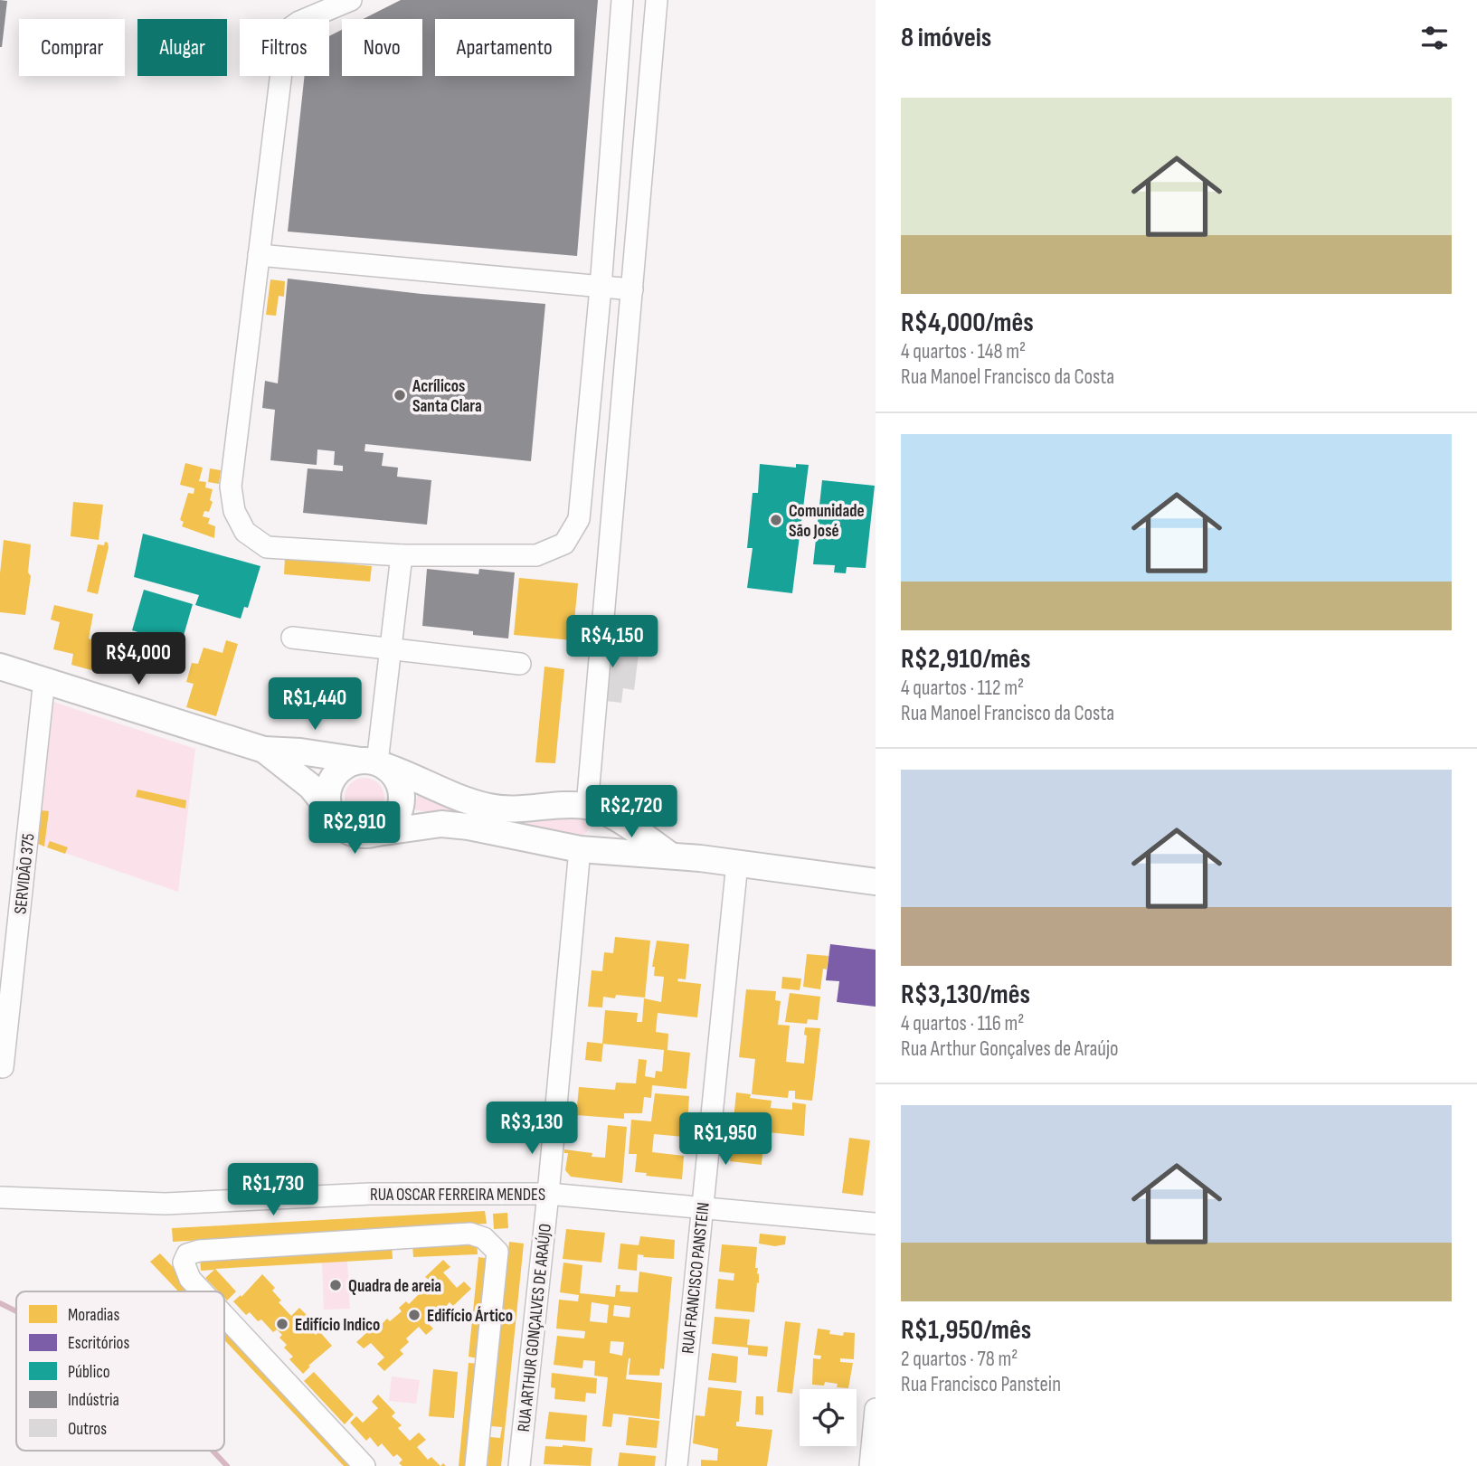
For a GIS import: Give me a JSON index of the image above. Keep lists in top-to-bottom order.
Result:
{
  "streets": {
    "street": [
      "SERVIDÃO 375",
      "RUA OSCAR FERREIRA MENDES",
      "RUA FRANCISCO PANSTEIN",
      "RUA ARTHUR GONÇALVES DE ARAÚJO"
    ]
  },
  "crossings": [
    ["RUA OSCAR FERREIRA MENDES", "RUA FRANCISCO PANSTEIN"],
    ["RUA OSCAR FERREIRA MENDES", "RUA ARTHUR GONÇALVES DE ARAÚJO"]
  ],
  "places": [
    "Acrílicos Santa Clara",
    "Comunidade São José",
    "Quadra de areia",
    "Edifício Ártico",
    "Edifício Indico"
  ],
  "legend": [
    "Moradias",
    "Escritórios",
    "Público",
    "Indústria",
    "Outros"
  ],
  "page": {
    "heading": "8 imóveis",
    "chip": [
      "Comprar",
      "Alugar",
      "Filtros",
      "Novo",
      "Apartamento"
    ],
    "list": [
      {
        "name": "R$4,000/mês",
        "note": "4 quartos · 148 m² · Rua Manoel Francisco da Costa"
      },
      {
        "name": "R$2,910/mês",
        "note": "4 quartos · 112 m² · Rua Manoel Francisco da Costa"
      },
      {
        "name": "R$3,130/mês",
        "note": "4 quartos · 116 m² · Rua Arthur Gonçalves de Araújo"
      },
      {
        "name": "R$1,950/mês",
        "note": "2 quartos · 78 m² · Rua Francisco Panstein"
      }
    ],
    "price": [
      "R$4,150",
      "R$4,000",
      "R$1,440",
      "R$2,720",
      "R$2,910",
      "R$3,130",
      "R$1,950",
      "R$1,730"
    ]
  }
}
